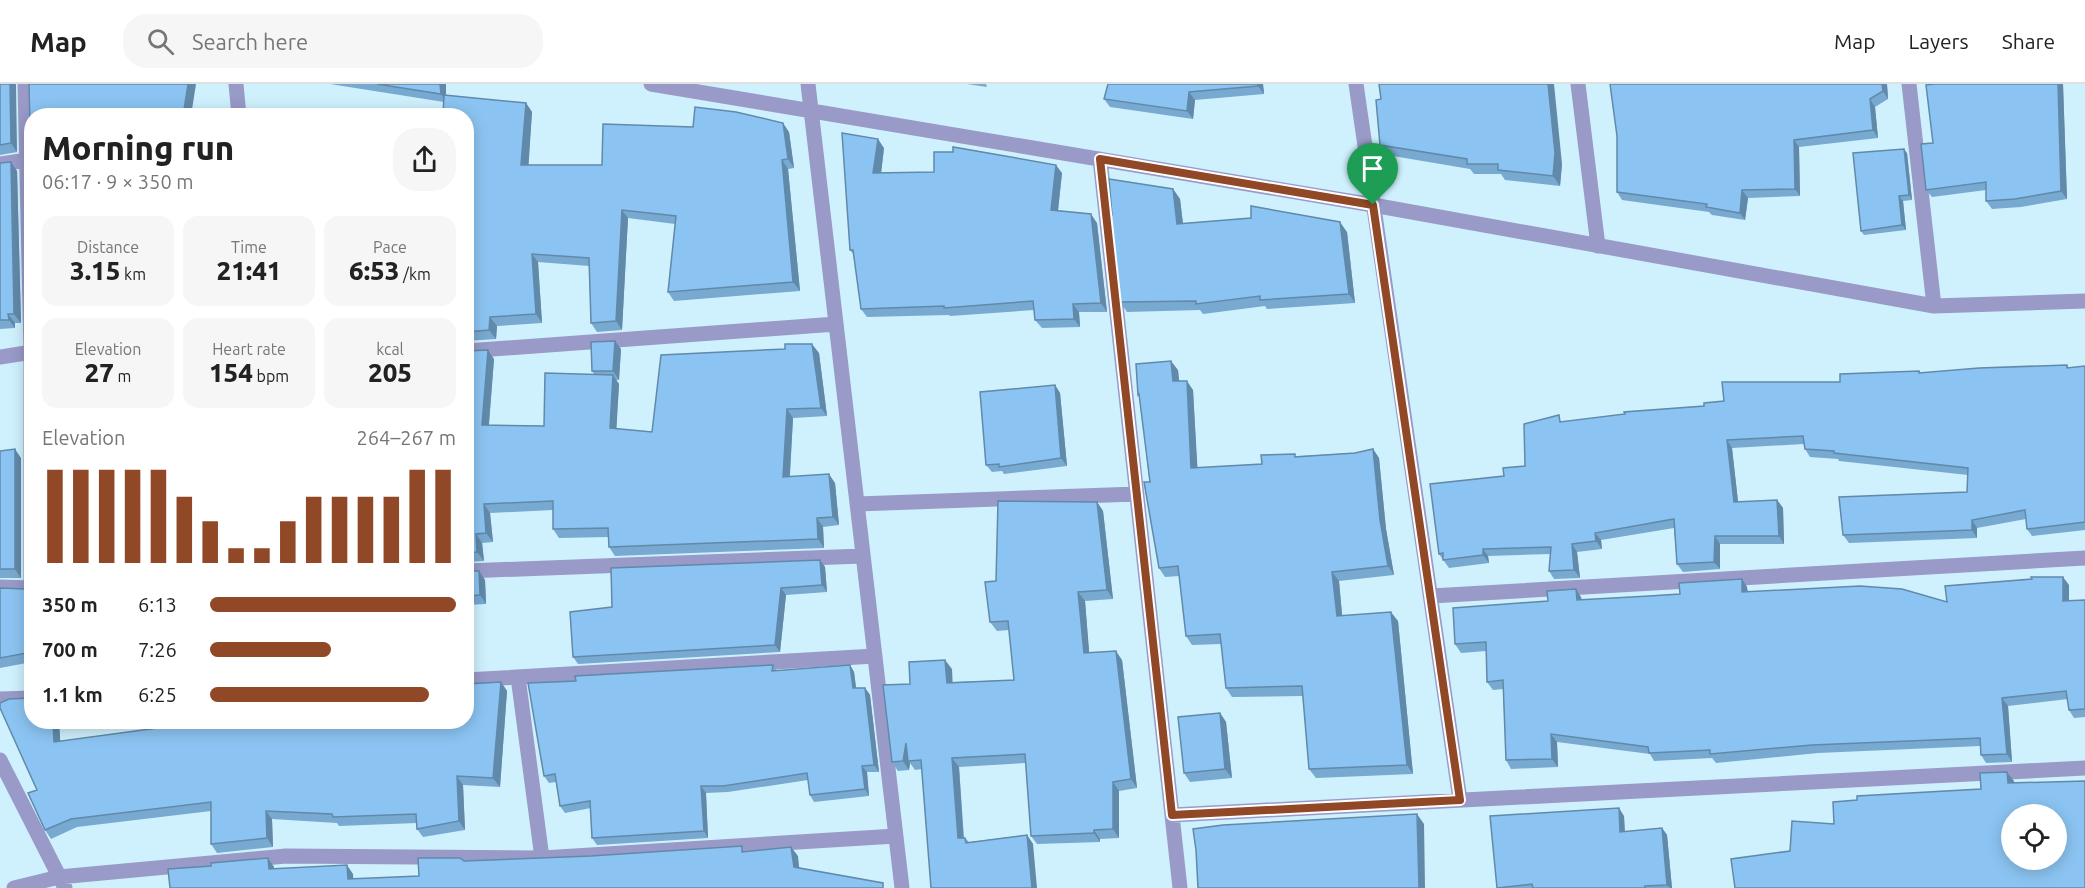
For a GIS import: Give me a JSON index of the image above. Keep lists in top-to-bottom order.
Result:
{
  "page": {
    "header": "Map",
    "search": "Search here",
    "nav": ["Map", "Layers", "Share"],
    "heading": ["Morning run", "06:17 · 9 × 350 m"],
    "stats": [
      ["Distance", "3.15 km"],
      ["Time", "21:41"],
      ["Pace", "6:53 /km"],
      ["Elevation", "27 m"],
      ["Heart rate", "154 bpm"],
      ["kcal", "205"]
    ],
    "chart": ["Elevation", "264–267 m"],
    "list": [
      {
        "name": "350 m",
        "note": "6:13"
      },
      {
        "name": "700 m",
        "note": "7:26"
      },
      {
        "name": "1.1 km",
        "note": "6:25"
      }
    ]
  }
}
